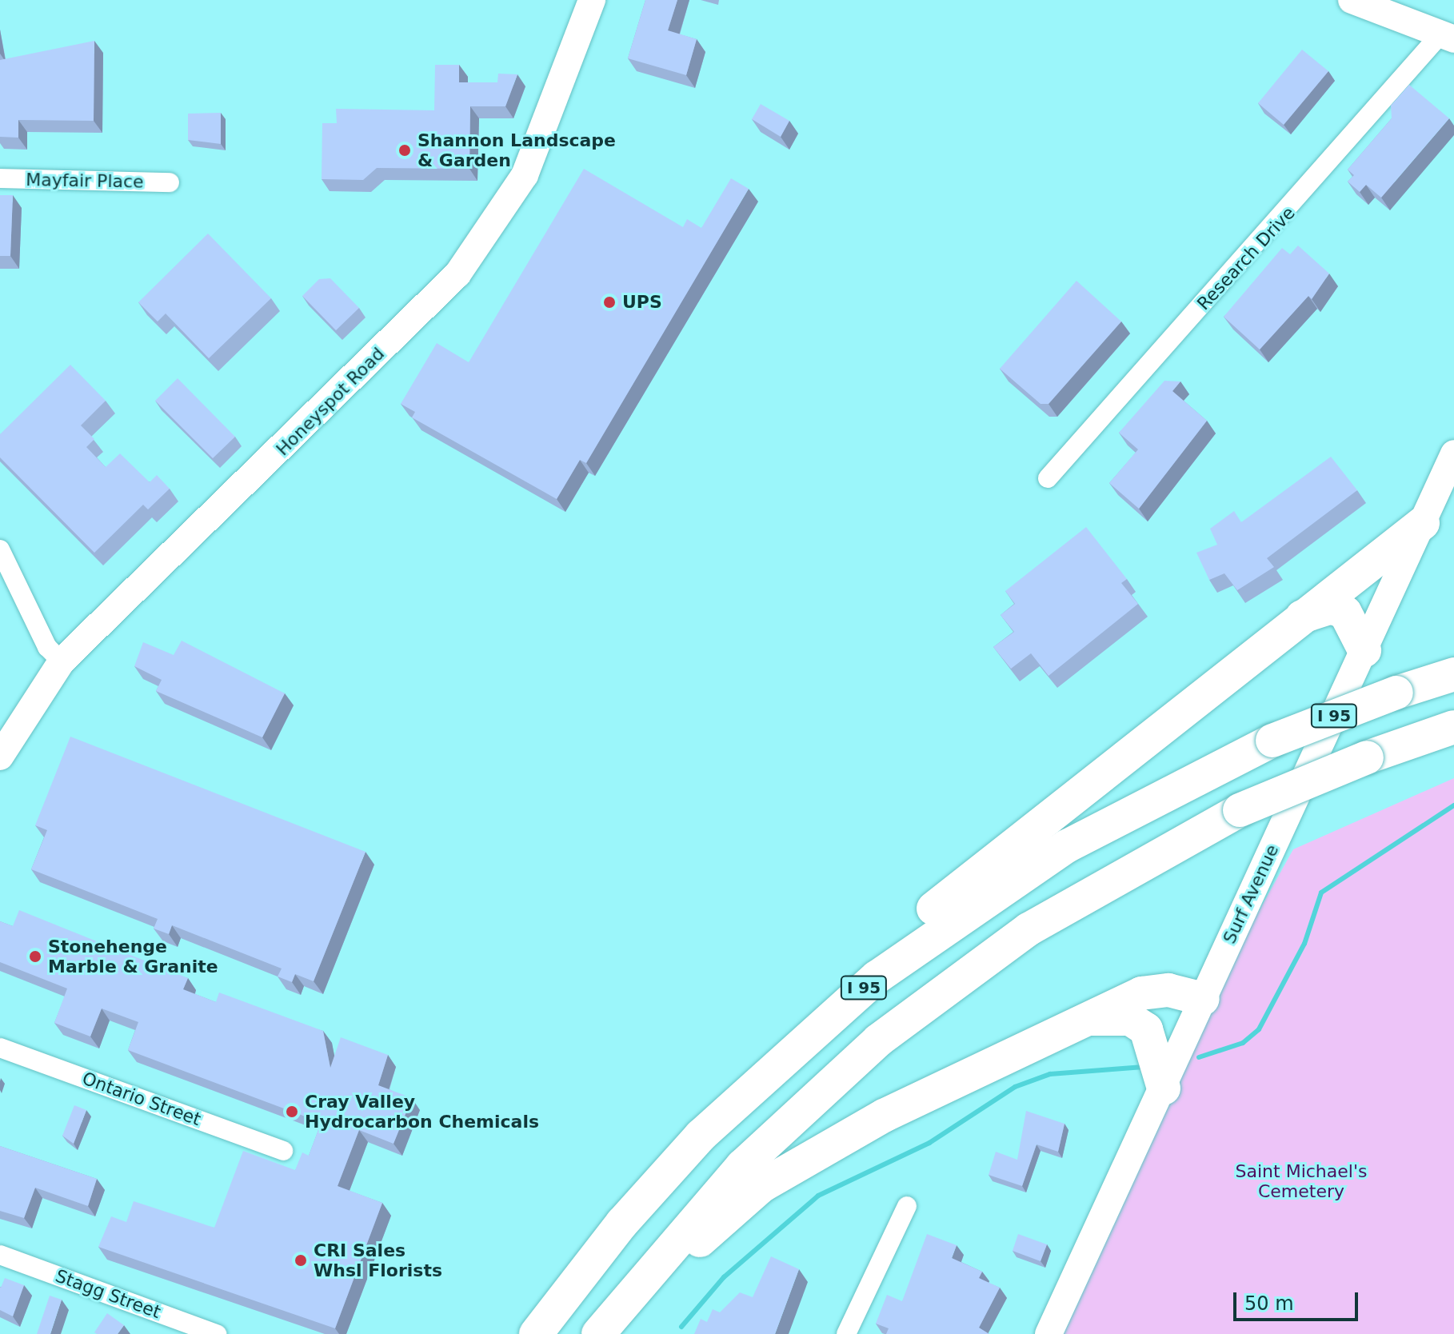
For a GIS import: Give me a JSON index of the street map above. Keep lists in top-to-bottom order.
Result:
{
  "streets": {
    "highway": ["I 95"],
    "main road": ["Honeyspot Road", "Surf Avenue"],
    "street": [
      "Mayfair Place",
      "Research Drive",
      "Ontario Street",
      "Stagg Street"
    ]
  },
  "parks": ["Saint Michael's Cemetery"],
  "places": [
    "Shannon Landscape & Garden",
    "UPS",
    "Stonehenge Marble & Granite",
    "Cray Valley Hydrocarbon Chemicals",
    "CRI Sales Whsl Florists"
  ],
  "scale_bar": "50 m"
}
